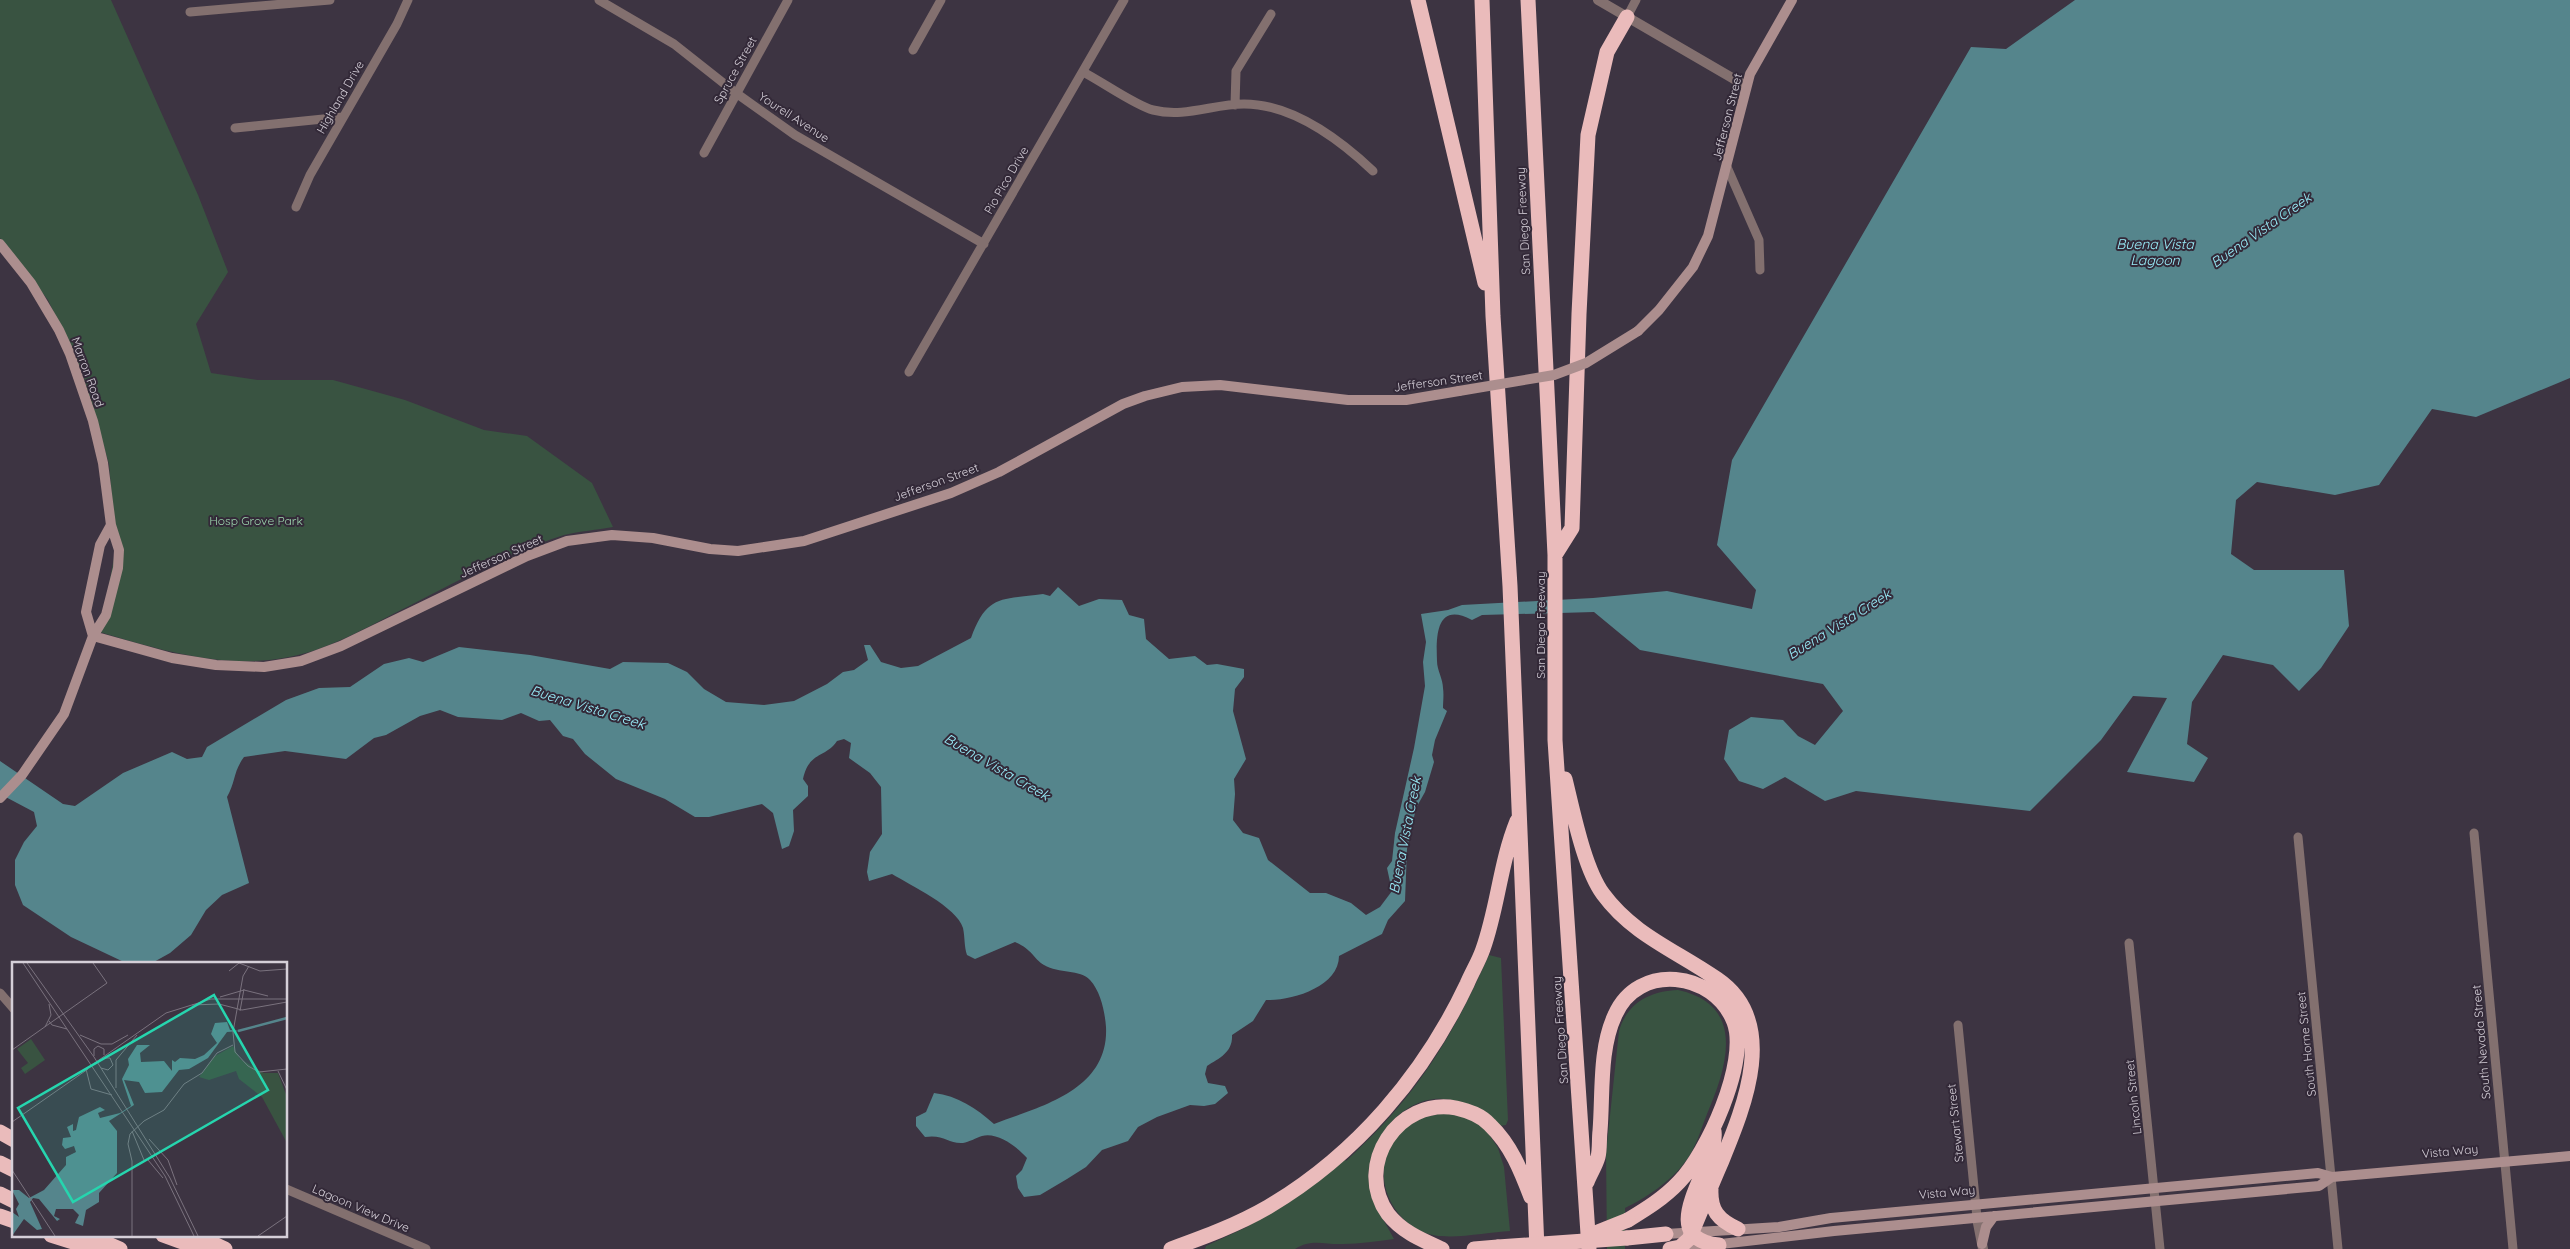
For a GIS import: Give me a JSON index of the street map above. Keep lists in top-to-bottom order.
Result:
{
  "streets": {
    "highway": ["San Diego Freeway"],
    "main road": ["Jefferson Street", "Marron Road", "Vista Way"],
    "street": [
      "Spruce Street",
      "Highland Drive",
      "Yourell Avenue",
      "Pio Pico Drive",
      "South Nevada Street",
      "South Horne Street",
      "Lincoln Street",
      "Stewart Street",
      "Lagoon View Drive"
    ]
  },
  "crossings": [
    ["Spruce Street", "Yourell Avenue"],
    ["Yourell Avenue", "Pio Pico Drive"],
    ["Jefferson Street", "Marron Road"],
    ["South Nevada Street", "Vista Way"],
    ["South Horne Street", "Vista Way"],
    ["Lincoln Street", "Vista Way"],
    ["Stewart Street", "Vista Way"]
  ],
  "water": ["Buena Vista Creek", "Buena Vista Lagoon"],
  "parks": ["Hosp Grove Park"]
}
